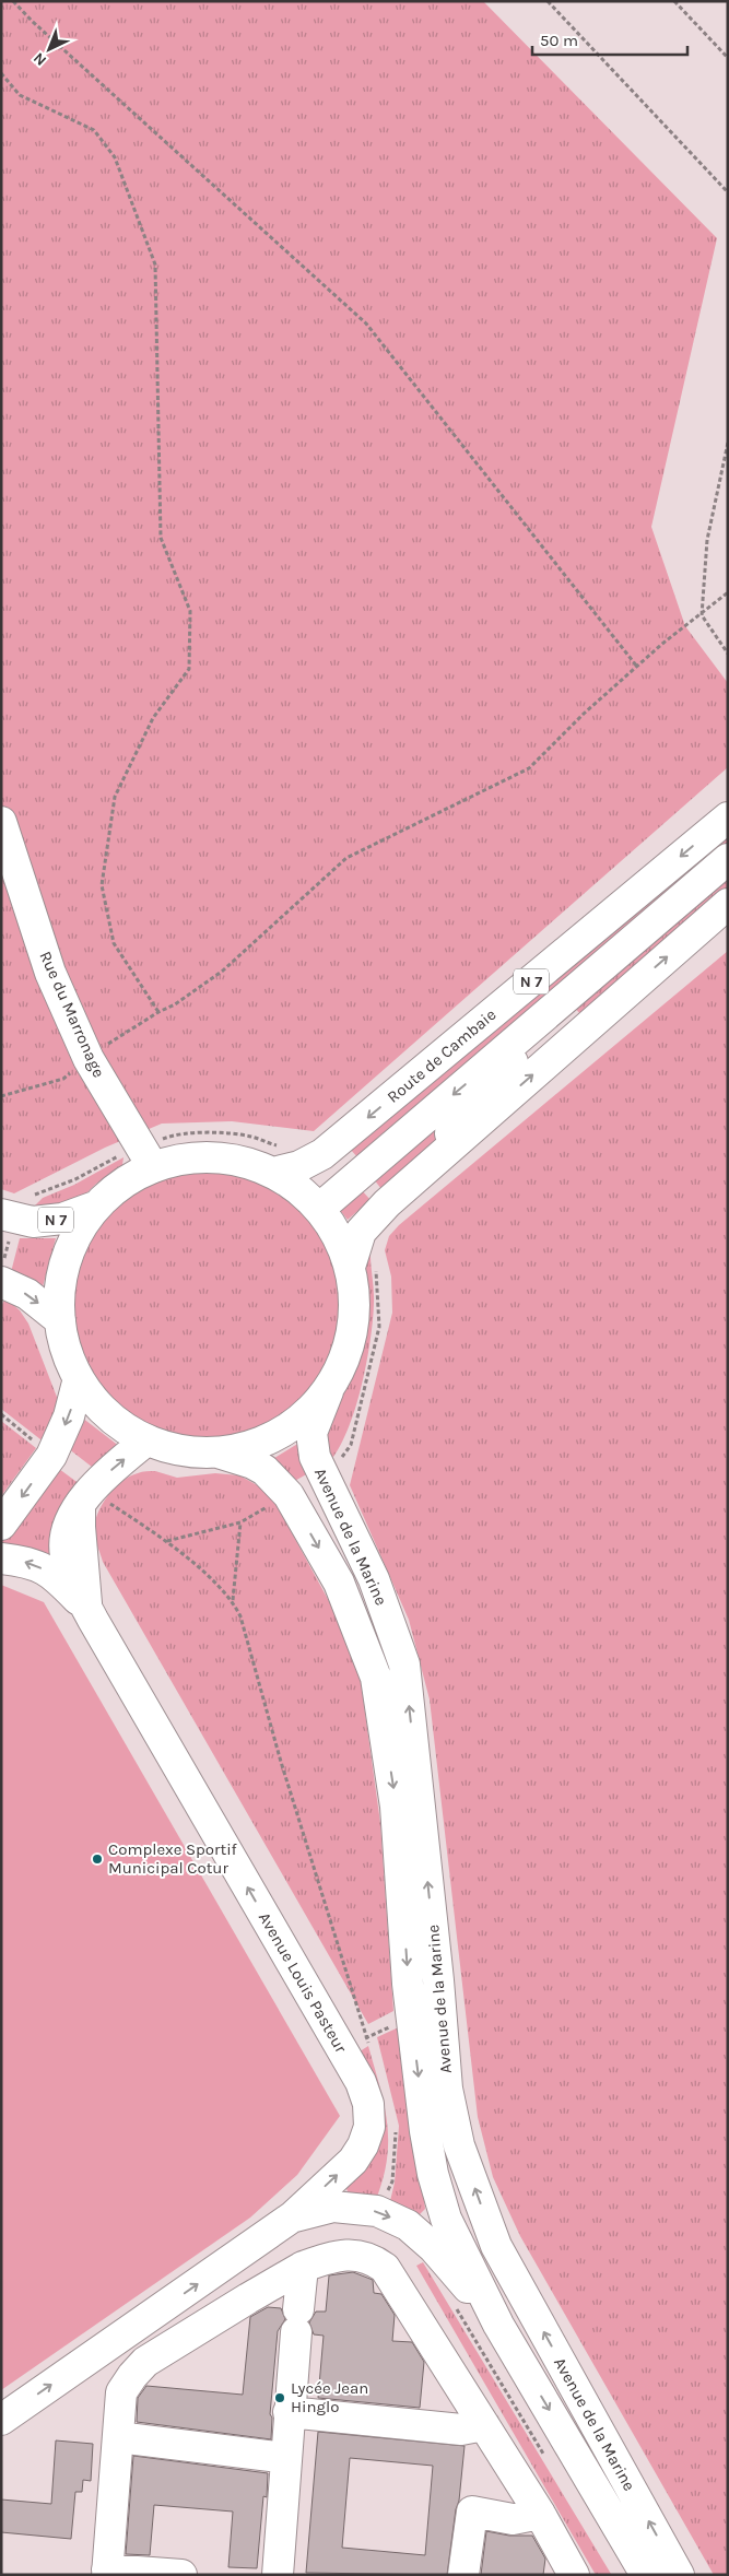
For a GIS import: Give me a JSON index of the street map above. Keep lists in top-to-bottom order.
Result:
{
  "streets": {
    "main road": [
      "N 7",
      "Rue du Marronage",
      "Route de Cambaie",
      "Avenue de la Marine",
      "Avenue Louis Pasteur"
    ]
  },
  "places": ["Complexe Sportif Municipal Cotur", "Lycée Jean Hinglo"],
  "scale_bar": "50 m",
  "north": "bottom left"
}
